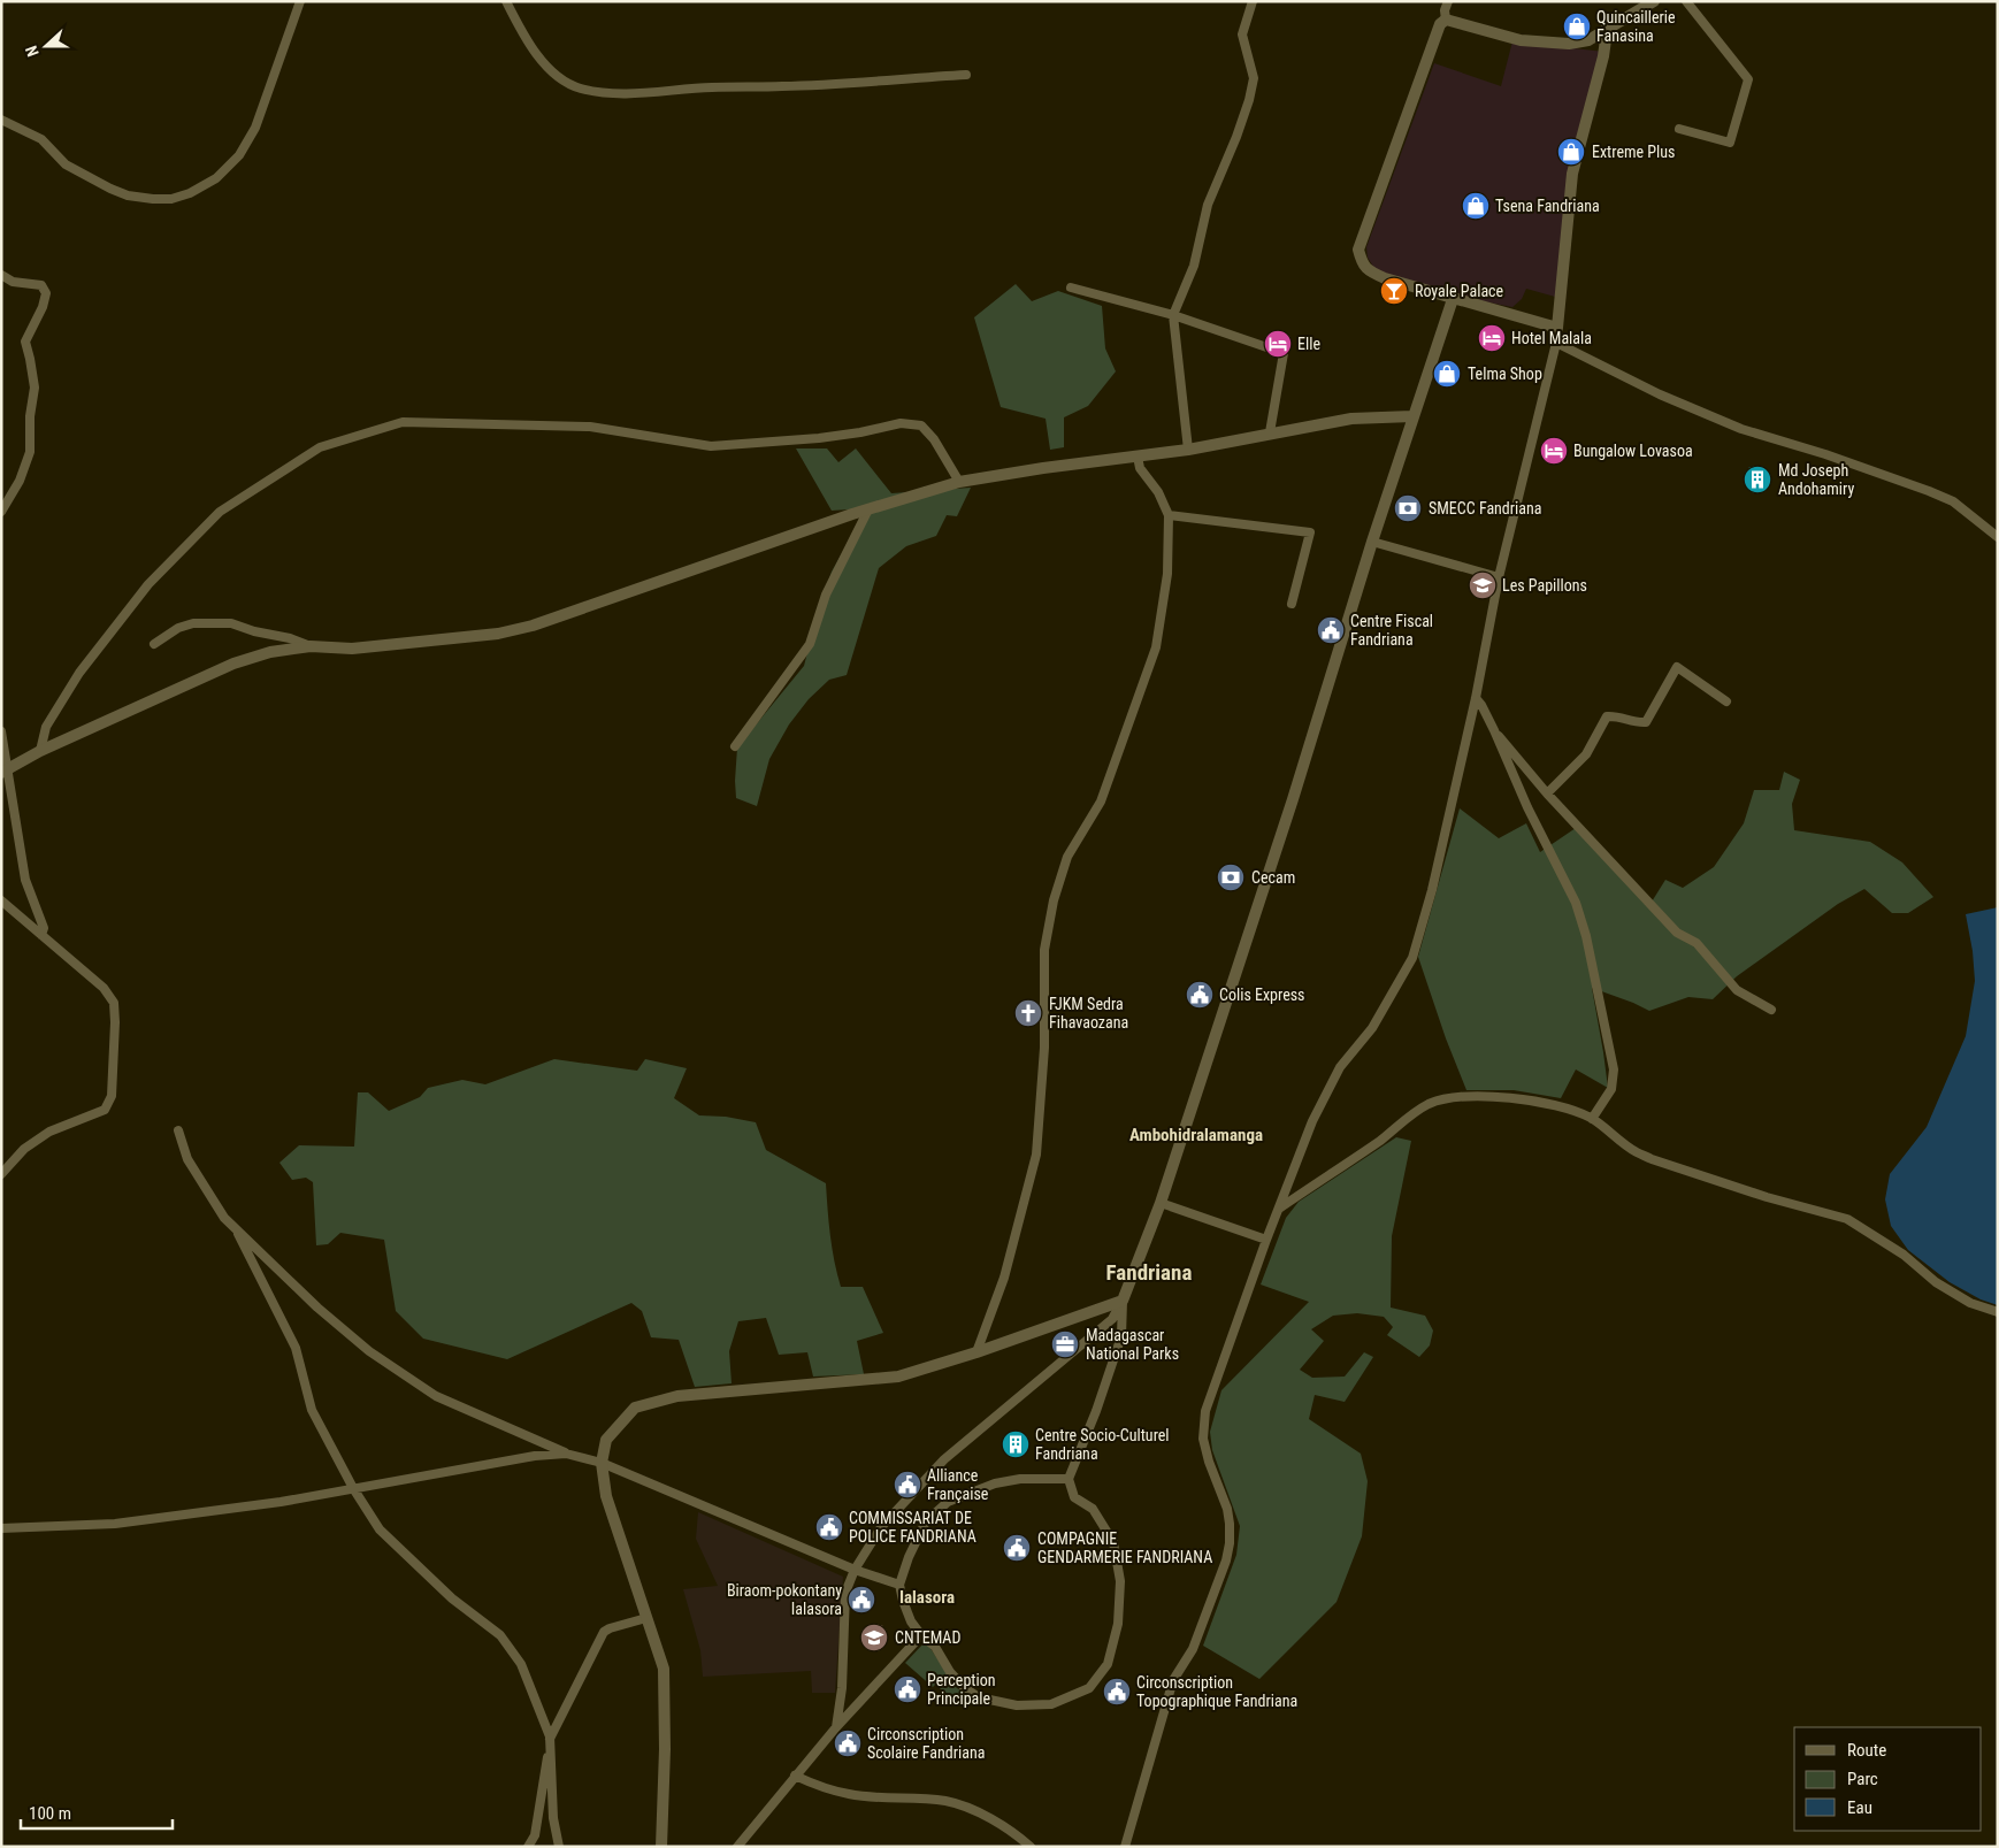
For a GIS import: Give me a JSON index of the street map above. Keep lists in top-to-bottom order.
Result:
{
  "districts": ["Ambohidralamanga", "Fandriana", "Ialasora"],
  "places": {
    "shop": [
      "Quincaillerie Fanasina",
      "Extreme Plus",
      "Tsena Fandriana",
      "Telma Shop"
    ],
    "bar": ["Royale Palace"],
    "hotel": ["Hotel Malala", "Elle", "Bungalow Lovasoa"],
    "building": ["Md Joseph Andohamiry", "Centre Socio-Culturel Fandriana"],
    "bank": ["SMECC Fandriana", "Cecam"],
    "school or university": ["Les Papillons", "CNTEMAD"],
    "public building": [
      "Centre Fiscal Fandriana",
      "Colis Express",
      "Alliance Française",
      "COMMISSARIAT DE POLICE FANDRIANA",
      "COMPAGNIE GENDARMERIE FANDRIANA",
      "Biraom-pokontany Ialasora",
      "Perception Principale",
      "Circonscription Topographique Fandriana",
      "Circonscription Scolaire Fandriana"
    ],
    "church": ["FJKM Sedra Fihavaozana"],
    "office": ["Madagascar National Parks"]
  },
  "legend": ["Route", "Parc", "Eau"],
  "scale_bar": "100 m",
  "north": "left"
}
